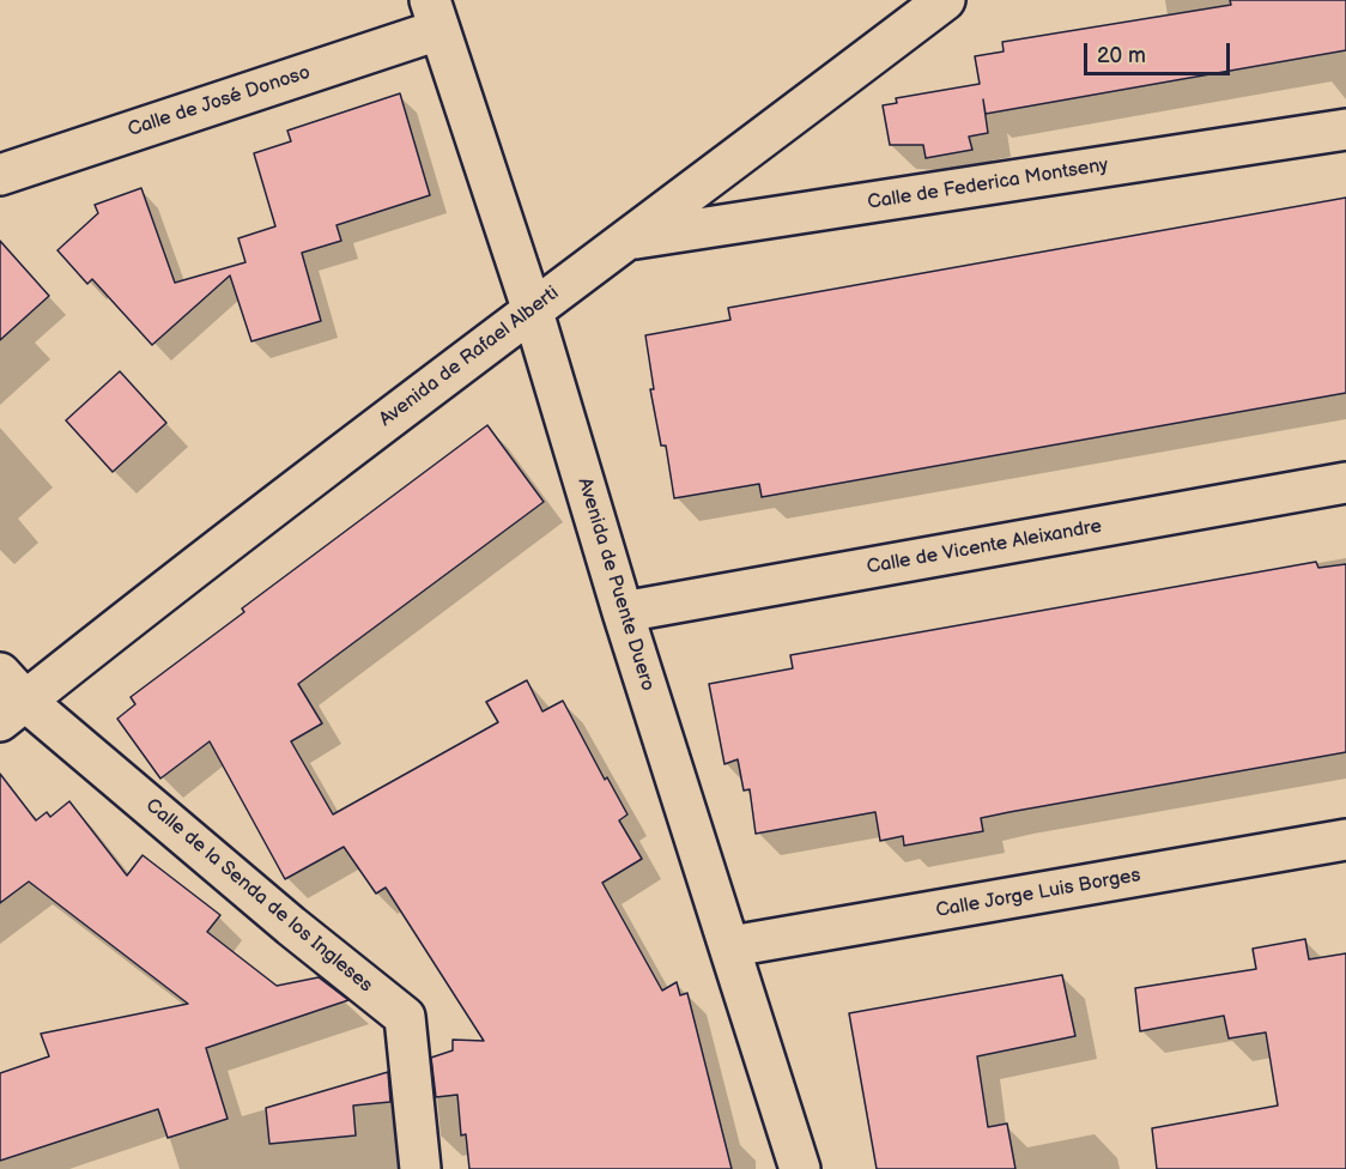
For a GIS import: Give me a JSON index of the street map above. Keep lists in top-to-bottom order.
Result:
{
  "streets": {
    "street": [
      "Calle de José Donoso",
      "Calle de Federica Montseny",
      "Avenida de Rafael Alberti",
      "Calle de Vicente Aleixandre",
      "Avenida de Puente Duero",
      "Calle Jorge Luis Borges",
      "Calle de la Senda de los Ingleses"
    ]
  },
  "crossings": [
    ["Calle de José Donoso", "Avenida de Puente Duero"],
    ["Calle de Federica Montseny", "Avenida de Rafael Alberti"],
    ["Avenida de Rafael Alberti", "Avenida de Puente Duero"],
    ["Avenida de Rafael Alberti", "Calle de la Senda de los Ingleses"],
    ["Calle de Vicente Aleixandre", "Avenida de Puente Duero"],
    ["Avenida de Puente Duero", "Calle Jorge Luis Borges"]
  ],
  "scale_bar": "20 m"
}
